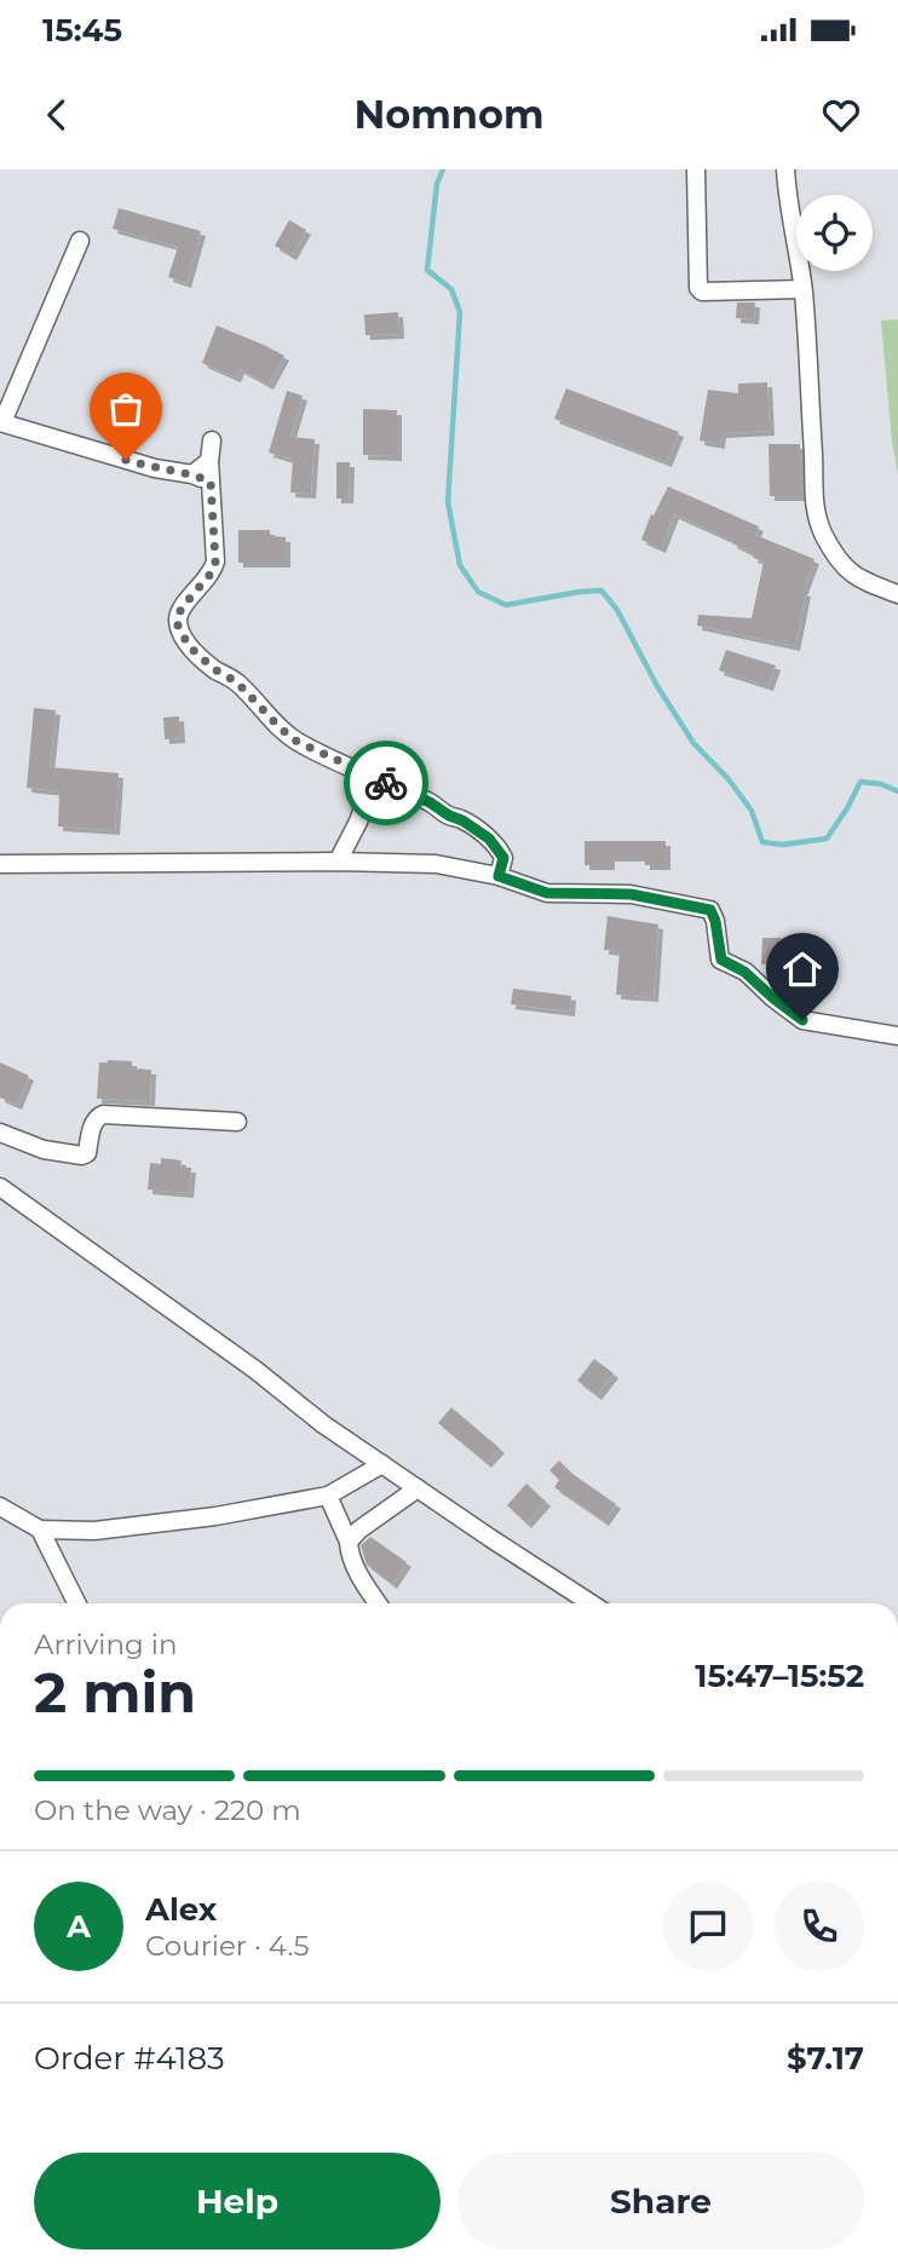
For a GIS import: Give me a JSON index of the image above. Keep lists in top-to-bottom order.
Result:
{
  "page": {
    "status": "15:45",
    "header": "Nomnom",
    "heading": ["2 min", "Arriving in", "15:47–15:52"],
    "panel": [
      "Alex",
      "Courier · 4.5",
      "Order #4183",
      "$7.17"
    ],
    "bar": "On the way · 220 m",
    "round": "A",
    "buttons": ["Help", "Share"]
  }
}
